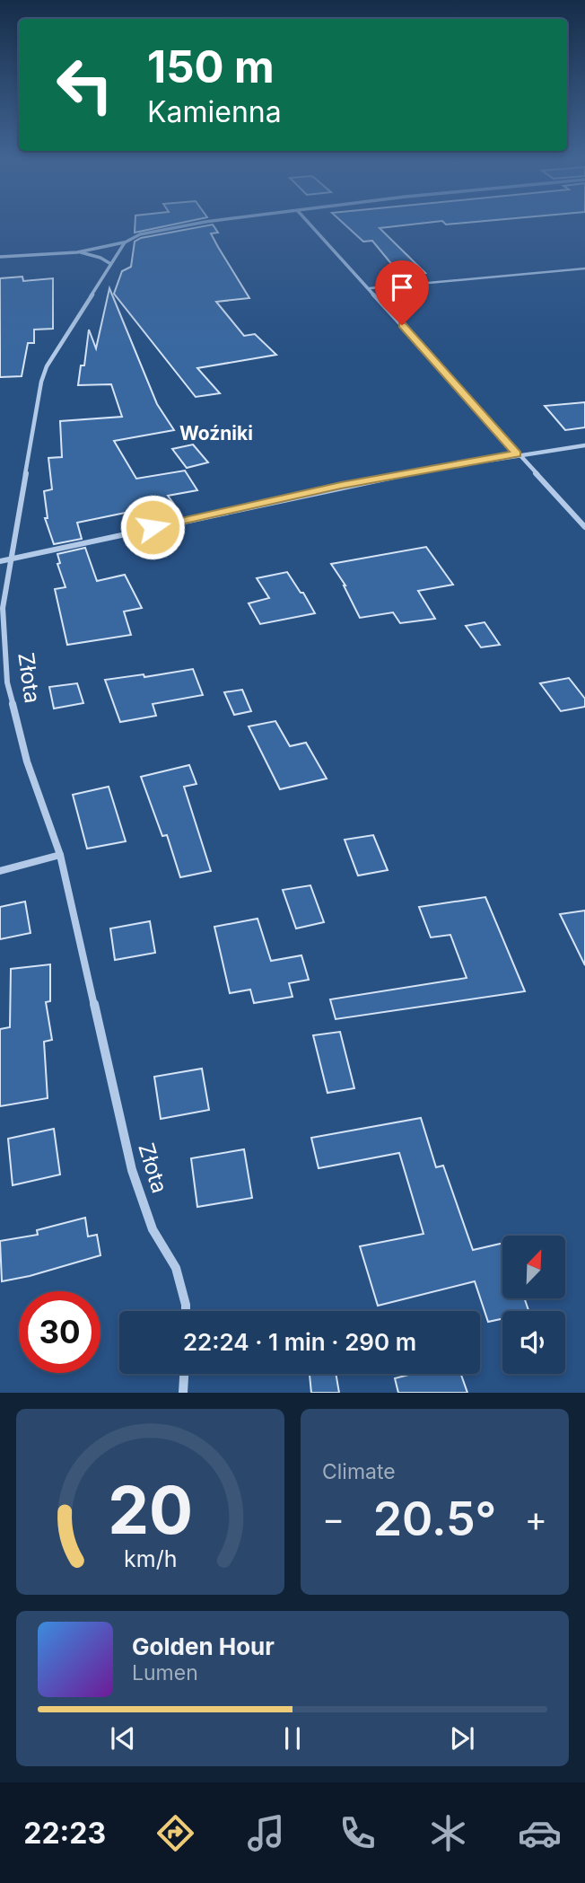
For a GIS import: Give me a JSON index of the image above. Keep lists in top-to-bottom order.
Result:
{
  "streets": {
    "street": ["Złota"]
  },
  "districts": ["Woźniki"],
  "north": "top right",
  "page": {
    "turn": ["150 m", "Kamienna"],
    "limit": "30",
    "trip": "22:24 · 1 min · 290 m",
    "tile": "Climate",
    "heat": ["−", "20.5°", "+"],
    "song": ["Golden Hour", "Lumen"],
    "tabs": "22:23",
    "gauge": ["20", "km/h"]
  }
}
